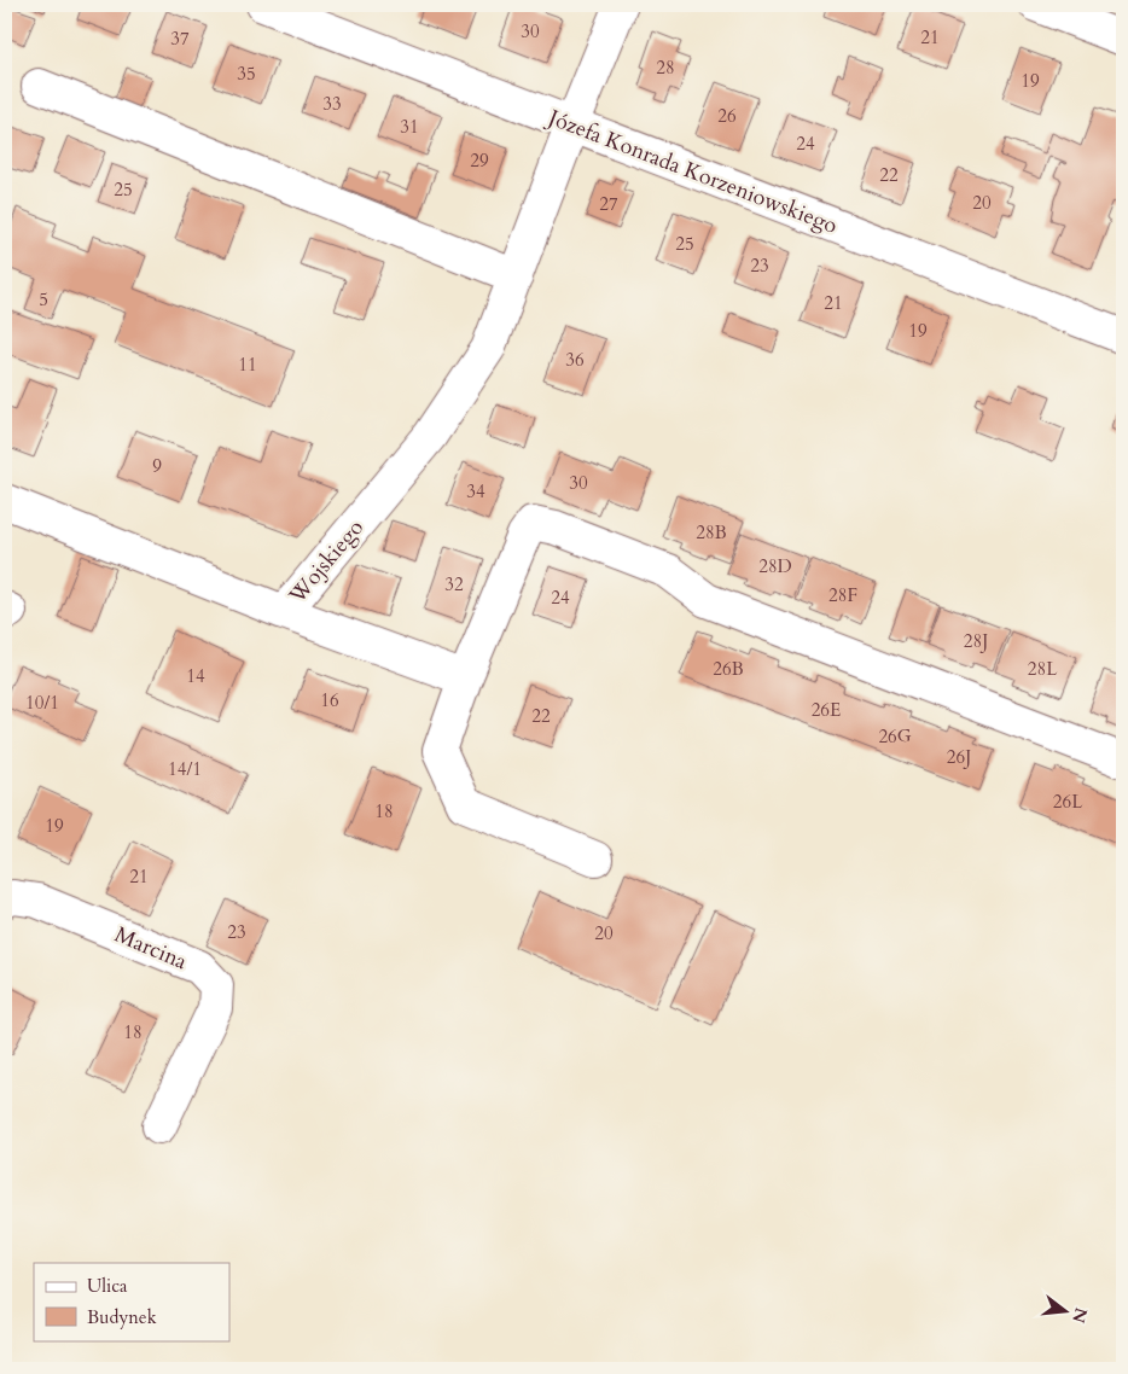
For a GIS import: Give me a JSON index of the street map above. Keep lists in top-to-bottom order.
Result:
{
  "streets": {
    "street": ["Józefa Konrada Korzeniowskiego", "Wojskiego", "Marcina"]
  },
  "crossings": [
    ["Józefa Konrada Korzeniowskiego", "Wojskiego"]
  ],
  "house_numbers": [
    "30",
    "21",
    "37",
    "28",
    "35",
    "19",
    "33",
    "26",
    "31",
    "24",
    "29",
    "22",
    "25",
    "20",
    "27",
    "25",
    "23",
    "5",
    "21",
    "19",
    "36",
    "11",
    "9",
    "30",
    "34",
    "28B",
    "28D",
    "32",
    "28F",
    "24",
    "28J",
    "26B",
    "28L",
    "14",
    "16",
    "10/1",
    "26E",
    "22",
    "26G",
    "26J",
    "14/1",
    "26L",
    "18",
    "19",
    "21",
    "23",
    "20",
    "18"
  ],
  "legend": ["Ulica", "Budynek"],
  "north": "right"
}
